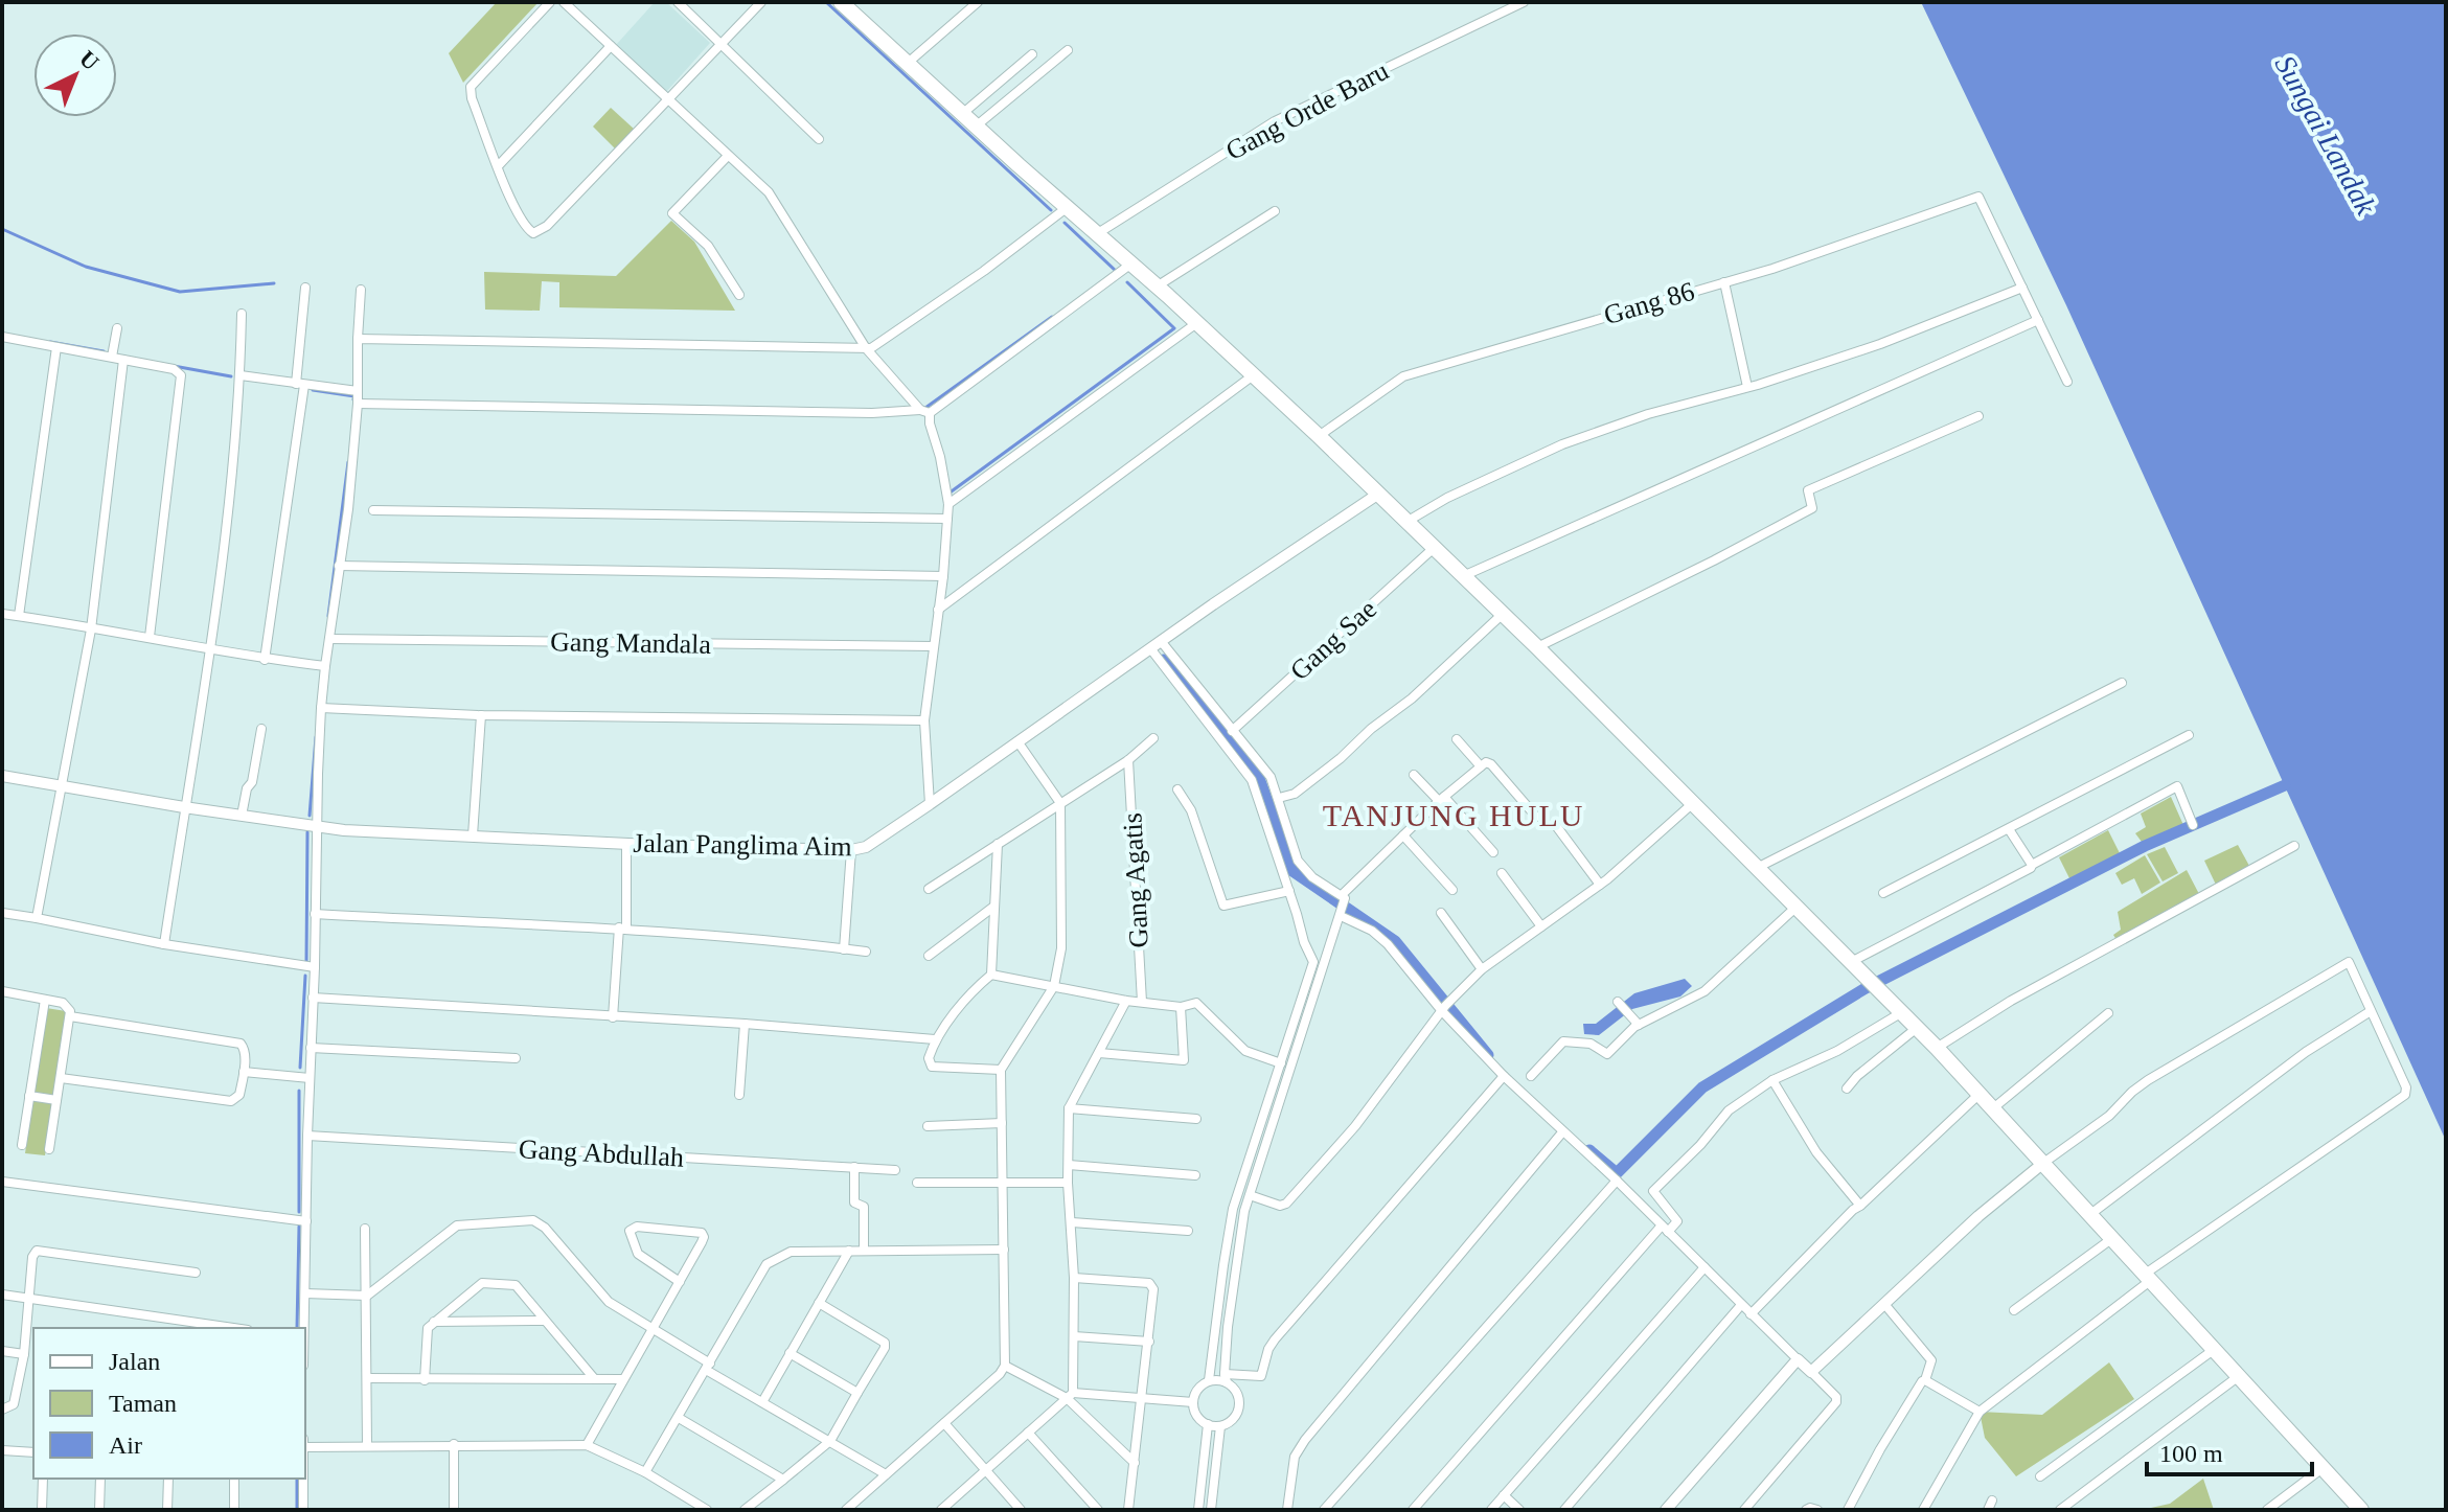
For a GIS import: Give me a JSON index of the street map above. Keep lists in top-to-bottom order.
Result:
{
  "streets": {
    "street": [
      "Gang Orde Baru",
      "Gang 86",
      "Gang Sae",
      "Gang Mandala",
      "Jalan Panglima Aim",
      "Gang Agatis",
      "Gang Abdullah"
    ]
  },
  "districts": ["TANJUNG HULU"],
  "water": ["Sungai Landak"],
  "legend": ["Jalan", "Taman", "Air"],
  "scale_bar": "100 m",
  "north": "top right"
}
